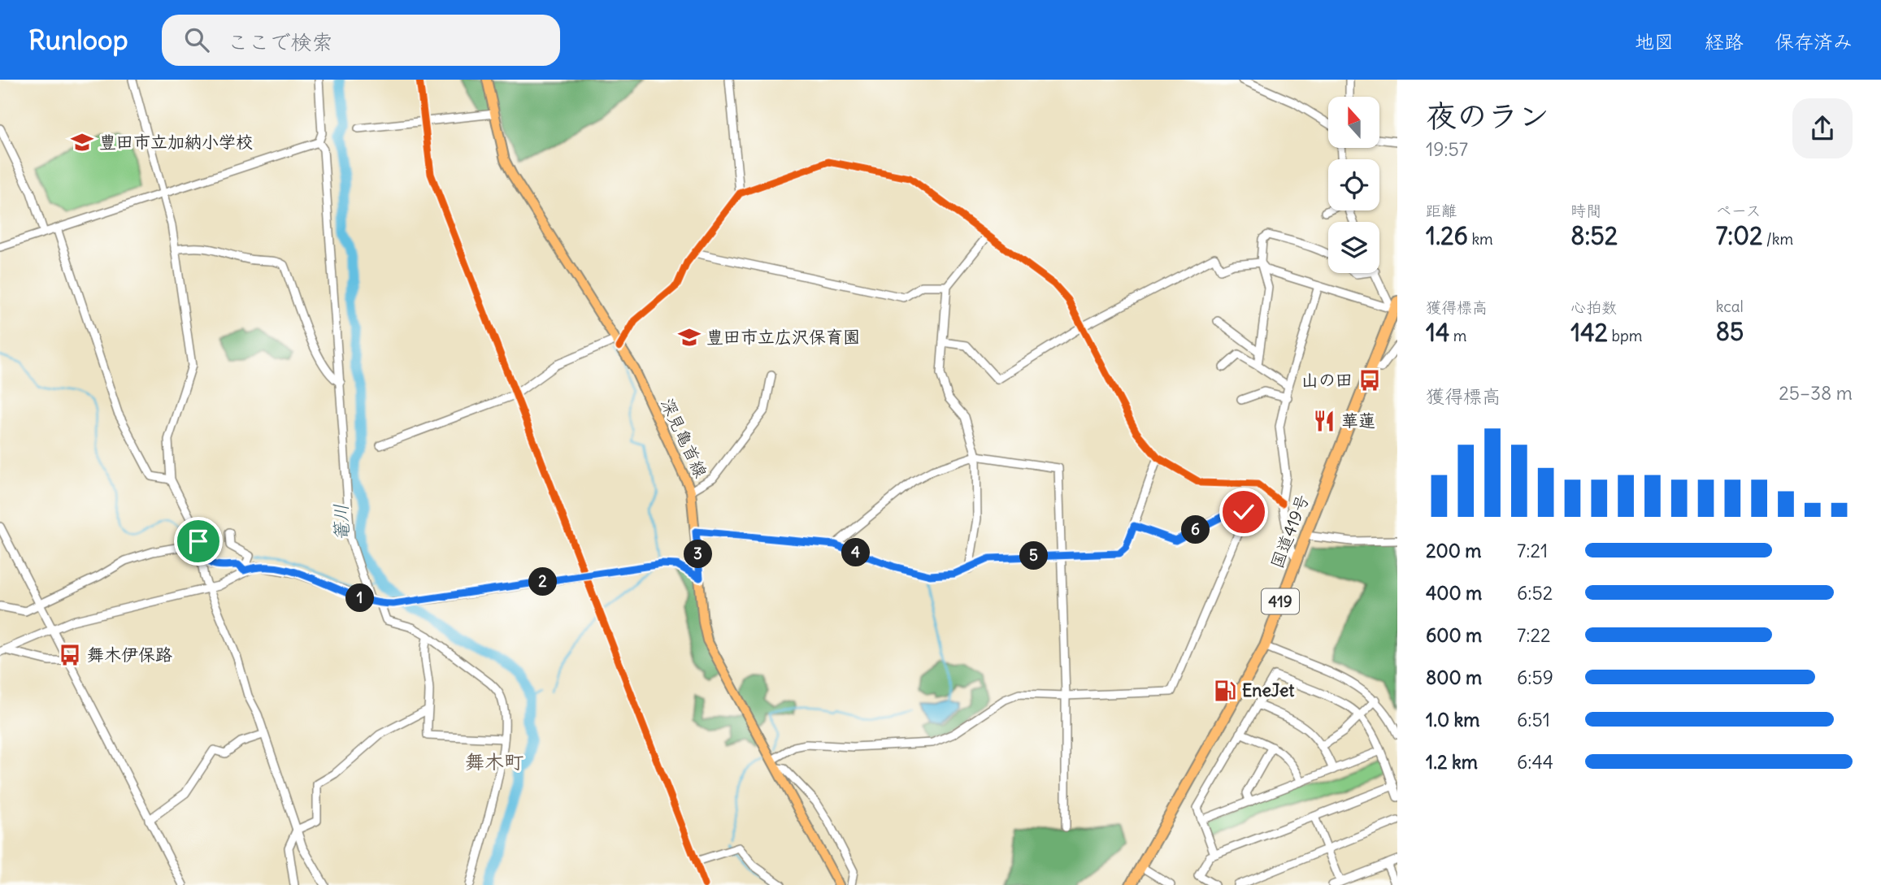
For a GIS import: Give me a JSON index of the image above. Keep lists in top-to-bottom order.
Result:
{
  "streets": {
    "highway": ["国道419号", "419"],
    "main road": ["深見亀首線"]
  },
  "districts": ["舞木町"],
  "water": ["篭川"],
  "places": {
    "school or university": ["豊田市立加納小学校", "豊田市立広沢保育園"],
    "bus stop": ["山の田", "舞木伊保路"],
    "restaurant": ["華蓮"],
    "fuel station": ["EneJet"]
  },
  "north": "top",
  "page": {
    "header": "Runloop",
    "search": "ここで検索",
    "nav": ["地図", "経路", "保存済み"],
    "heading": ["夜のラン", "19:57"],
    "stats": [
      ["距離", "1.26 km"],
      ["時間", "8:52"],
      ["ペース", "7:02 /km"],
      ["獲得標高", "14 m"],
      ["心拍数", "142 bpm"],
      ["kcal", "85"]
    ],
    "chart": ["獲得標高", "25–38 m"],
    "pins": [
      "6",
      "4",
      "3",
      "5",
      "2",
      "1"
    ],
    "list": [
      {
        "name": "200 m",
        "note": "7:21"
      },
      {
        "name": "400 m",
        "note": "6:52"
      },
      {
        "name": "600 m",
        "note": "7:22"
      },
      {
        "name": "800 m",
        "note": "6:59"
      },
      {
        "name": "1.0 km",
        "note": "6:51"
      },
      {
        "name": "1.2 km",
        "note": "6:44"
      }
    ]
  }
}
